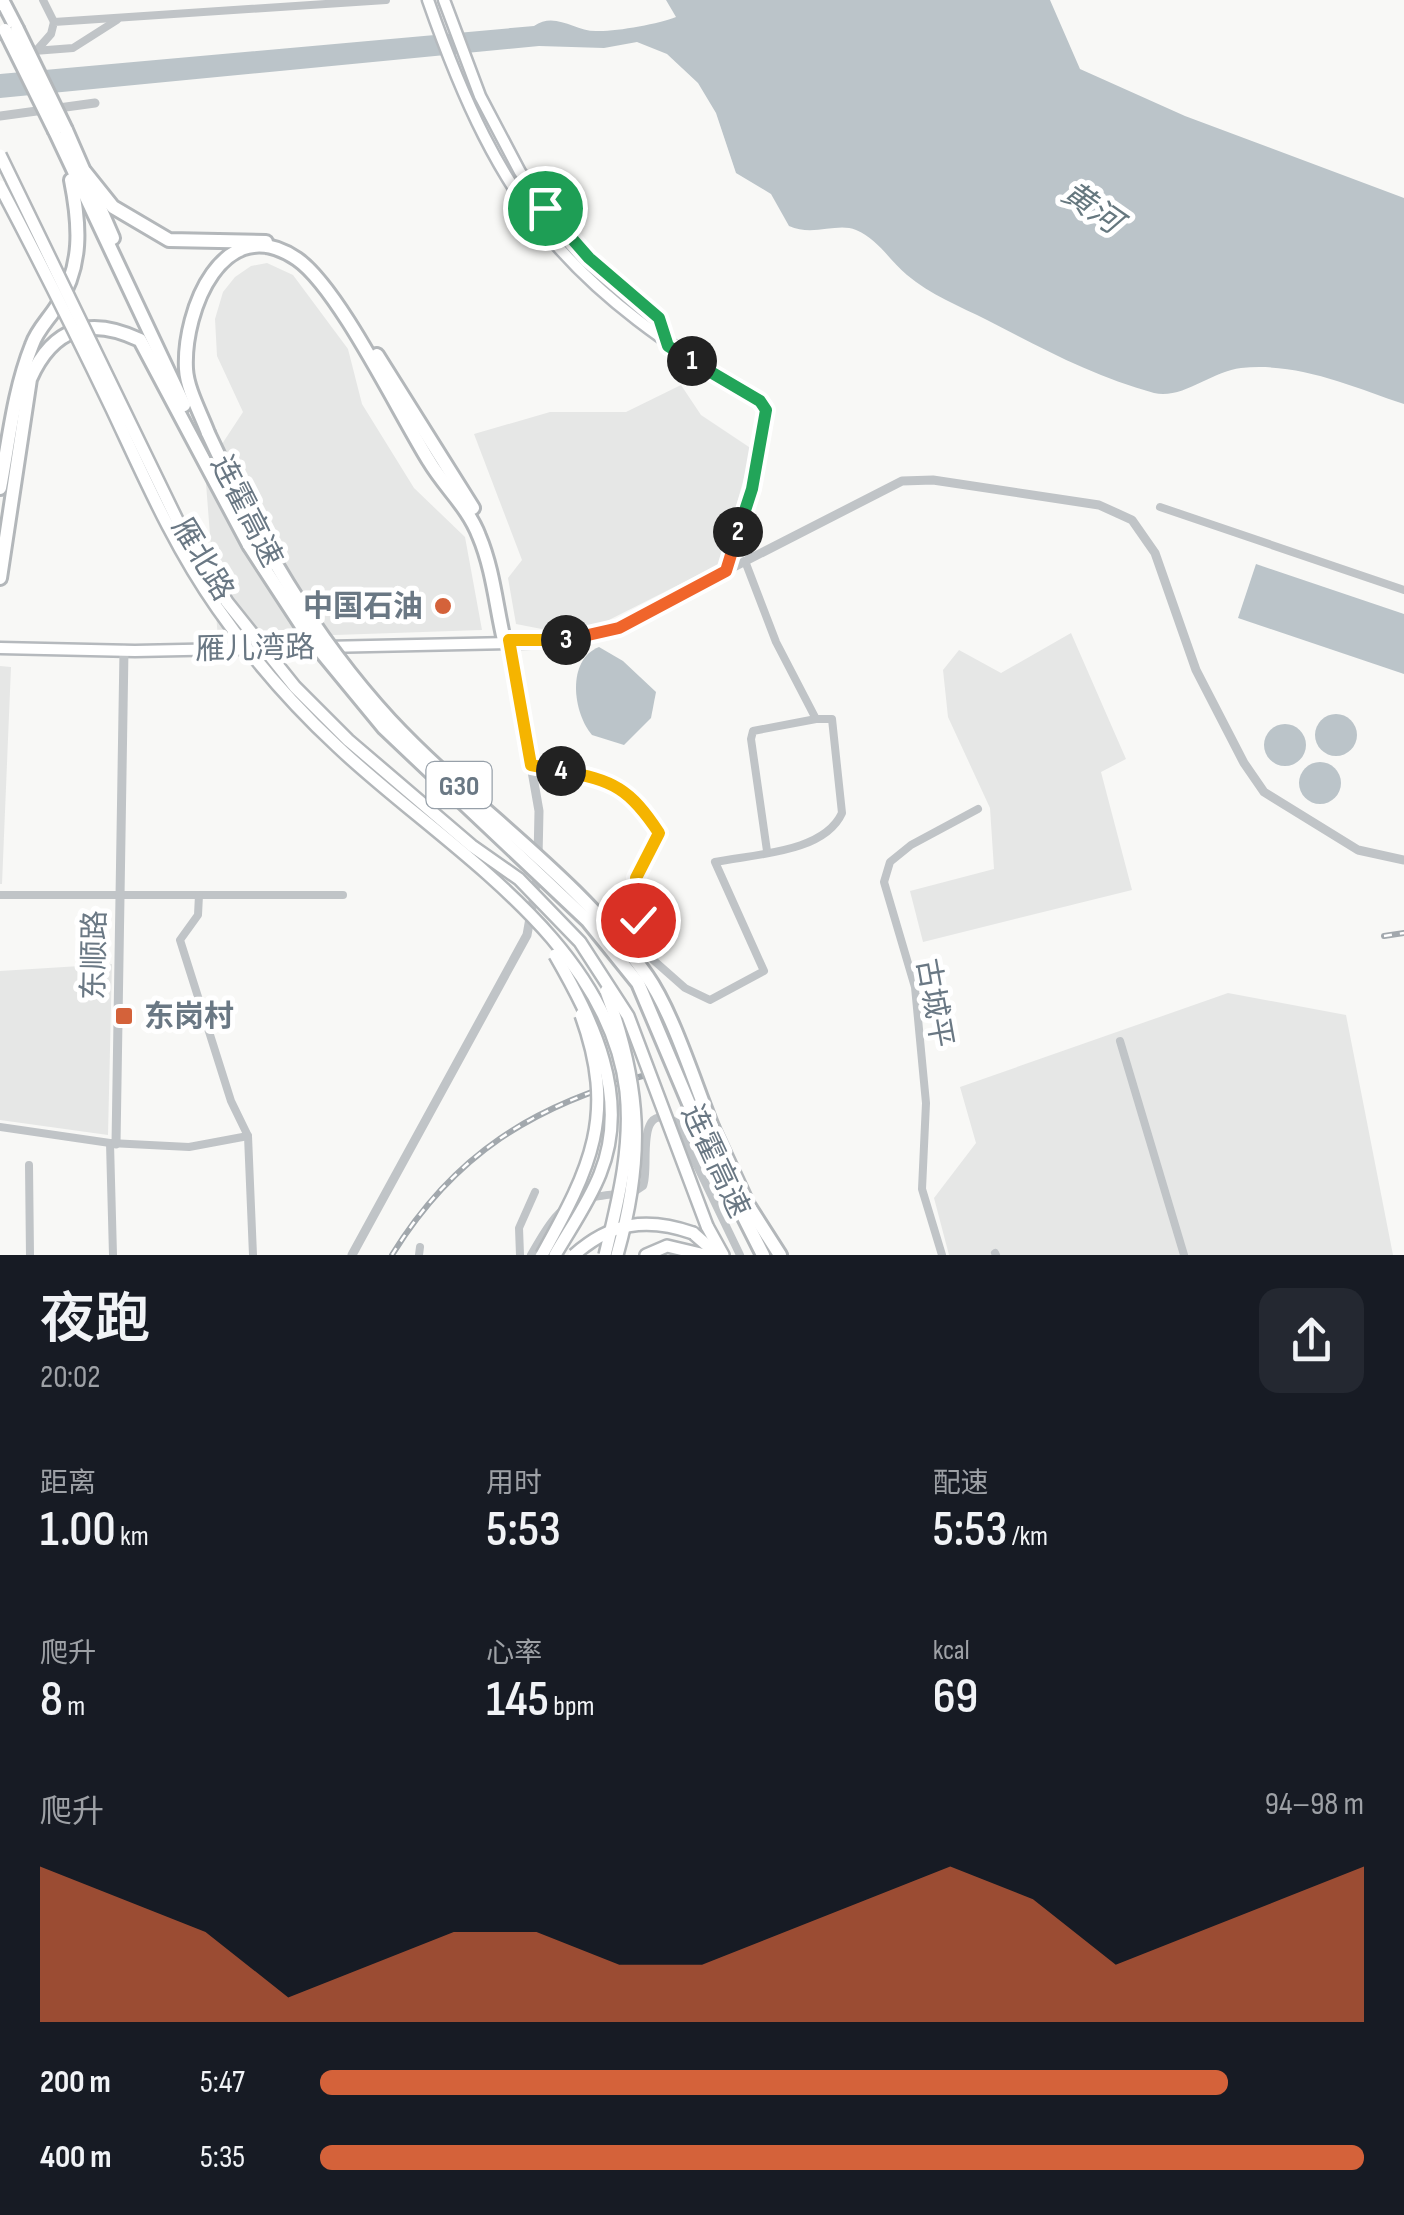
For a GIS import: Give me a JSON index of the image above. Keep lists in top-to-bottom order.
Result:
{
  "streets": {
    "highway": ["连霍高速", "雁北路", "G30"],
    "main road": ["雁儿湾路"],
    "street": ["东顺路", "古城平"]
  },
  "crossings": [
    ["雁儿湾路", "东顺路"]
  ],
  "water": ["黄河"],
  "places": {
    "other": ["中国石油"],
    "transit": ["东岗村"]
  },
  "page": {
    "pins": [
      "1",
      "2",
      "3",
      "4"
    ],
    "heading": ["夜跑", "20:02"],
    "stats": [
      ["距离", "1.00 km"],
      ["用时", "5:53"],
      ["配速", "5:53 /km"],
      ["爬升", "8 m"],
      ["心率", "145 bpm"],
      ["kcal", "69"]
    ],
    "chart": ["爬升", "94–98 m"],
    "list": [
      {
        "name": "200 m",
        "note": "5:47"
      },
      {
        "name": "400 m",
        "note": "5:35"
      }
    ]
  }
}
